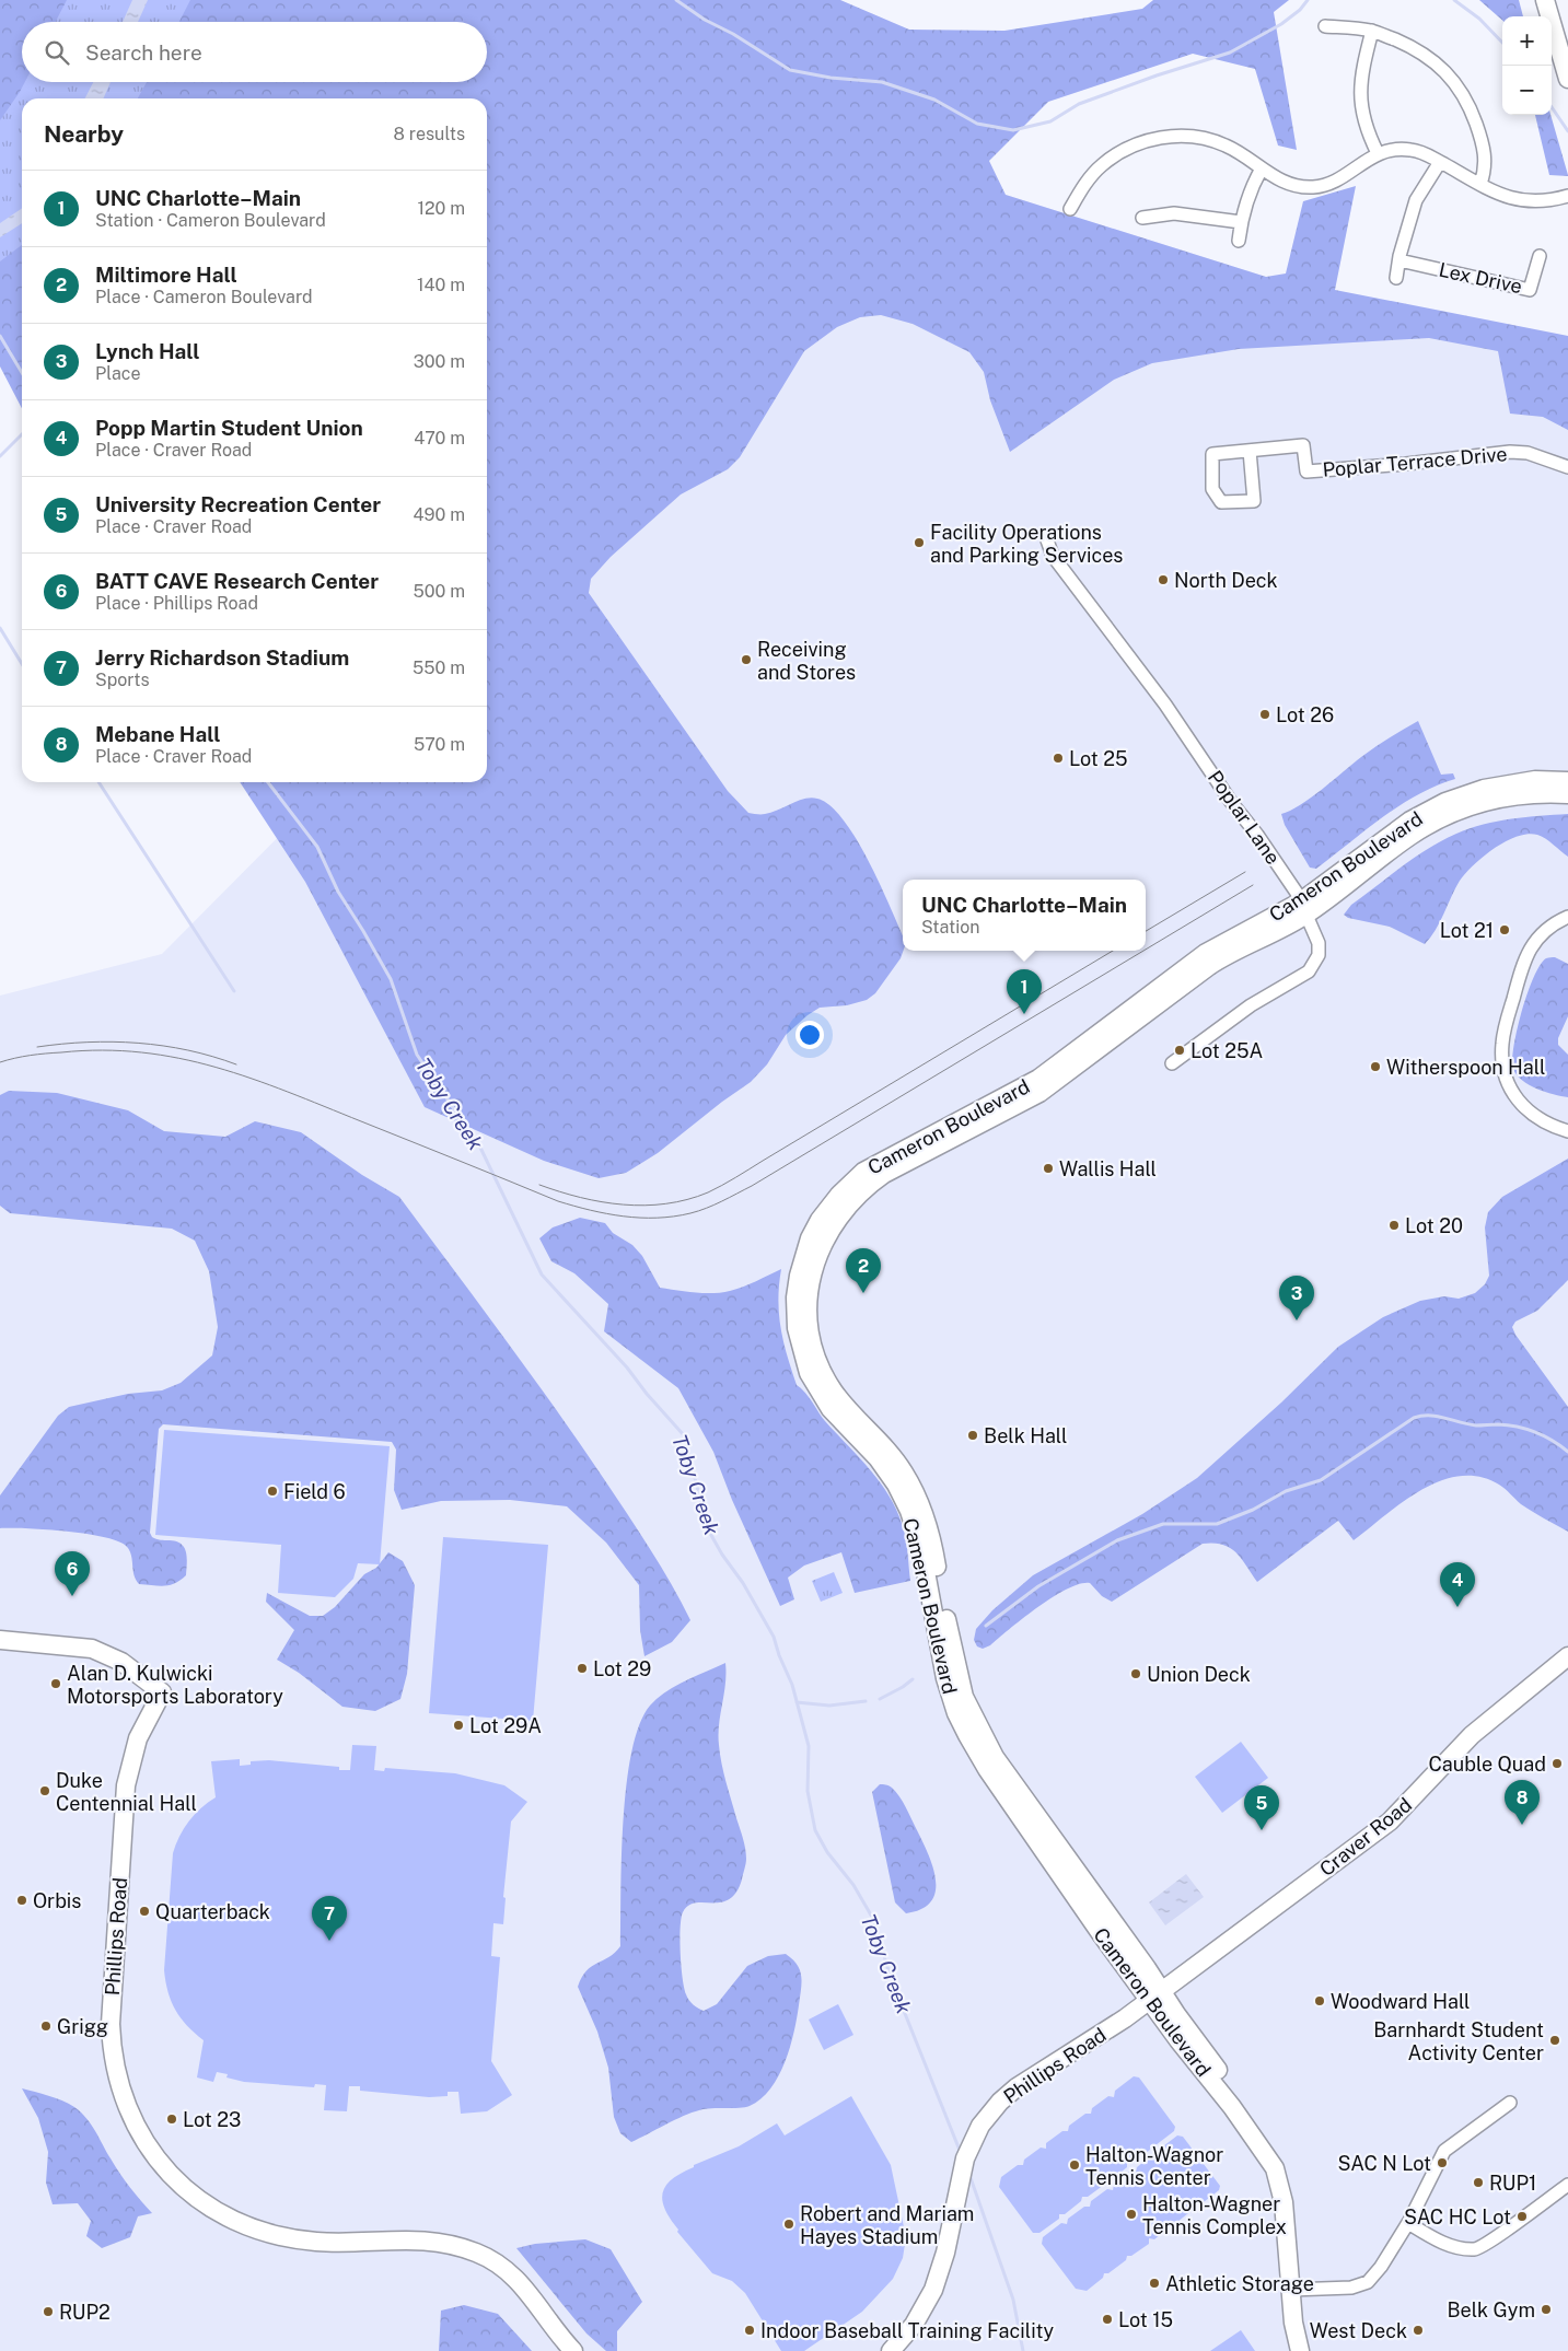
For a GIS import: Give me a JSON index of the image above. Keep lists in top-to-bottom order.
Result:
{
  "streets": {
    "street": [
      "Lex Drive",
      "Poplar Terrace Drive",
      "Poplar Lane",
      "Cameron Boulevard",
      "Craver Road",
      "Phillips Road"
    ]
  },
  "crossings": [
    ["Poplar Lane", "Cameron Boulevard"],
    ["Cameron Boulevard", "Craver Road"],
    ["Cameron Boulevard", "Phillips Road"],
    ["Craver Road", "Phillips Road"]
  ],
  "water": ["Toby Creek"],
  "places": [
    "Facility Operations and Parking Services",
    "North Deck",
    "Receiving and Stores",
    "Lot 26",
    "Lot 25",
    "Lot 21",
    "Lot 25A",
    "Witherspoon Hall",
    "Wallis Hall",
    "Lot 20",
    "Belk Hall",
    "Field 6",
    "Lot 29",
    "Union Deck",
    "Alan D. Kulwicki Motorsports Laboratory",
    "Lot 29A",
    "Cauble Quad",
    "Duke Centennial Hall",
    "Orbis",
    "Quarterback",
    "Woodward Hall",
    "Grigg",
    "Barnhardt Student Activity Center",
    "Lot 23",
    "SAC N Lot",
    "Halton-Wagnor Tennis Center",
    "RUP1",
    "Halton-Wagner Tennis Complex",
    "SAC HC Lot",
    "Robert and Mariam Hayes Stadium",
    "Athletic Storage",
    "Belk Gym",
    "RUP2",
    "Lot 15",
    "Indoor Baseball Training Facility",
    "West Deck"
  ],
  "page": {
    "map_buttons": ["+", "−"],
    "search": "Search here",
    "heading": ["Nearby", "8 results"],
    "list": [
      {
        "mark": "1",
        "name": "UNC Charlotte–Main",
        "note": "Station · Cameron Boulevard",
        "value": "120 m"
      },
      {
        "mark": "2",
        "name": "Miltimore Hall",
        "note": "Place · Cameron Boulevard",
        "value": "140 m"
      },
      {
        "mark": "3",
        "name": "Lynch Hall",
        "note": "Place",
        "value": "300 m"
      },
      {
        "mark": "4",
        "name": "Popp Martin Student Union",
        "note": "Place · Craver Road",
        "value": "470 m"
      },
      {
        "mark": "5",
        "name": "University Recreation Center",
        "note": "Place · Craver Road",
        "value": "490 m"
      },
      {
        "mark": "6",
        "name": "BATT CAVE Research Center",
        "note": "Place · Phillips Road",
        "value": "500 m"
      },
      {
        "mark": "7",
        "name": "Jerry Richardson Stadium",
        "note": "Sports",
        "value": "550 m"
      },
      {
        "mark": "8",
        "name": "Mebane Hall",
        "note": "Place · Craver Road",
        "value": "570 m"
      }
    ],
    "popup": ["UNC Charlotte–Main", "Station"],
    "pins": [
      "1",
      "2",
      "3",
      "6",
      "4",
      "8",
      "5",
      "7"
    ]
  }
}
